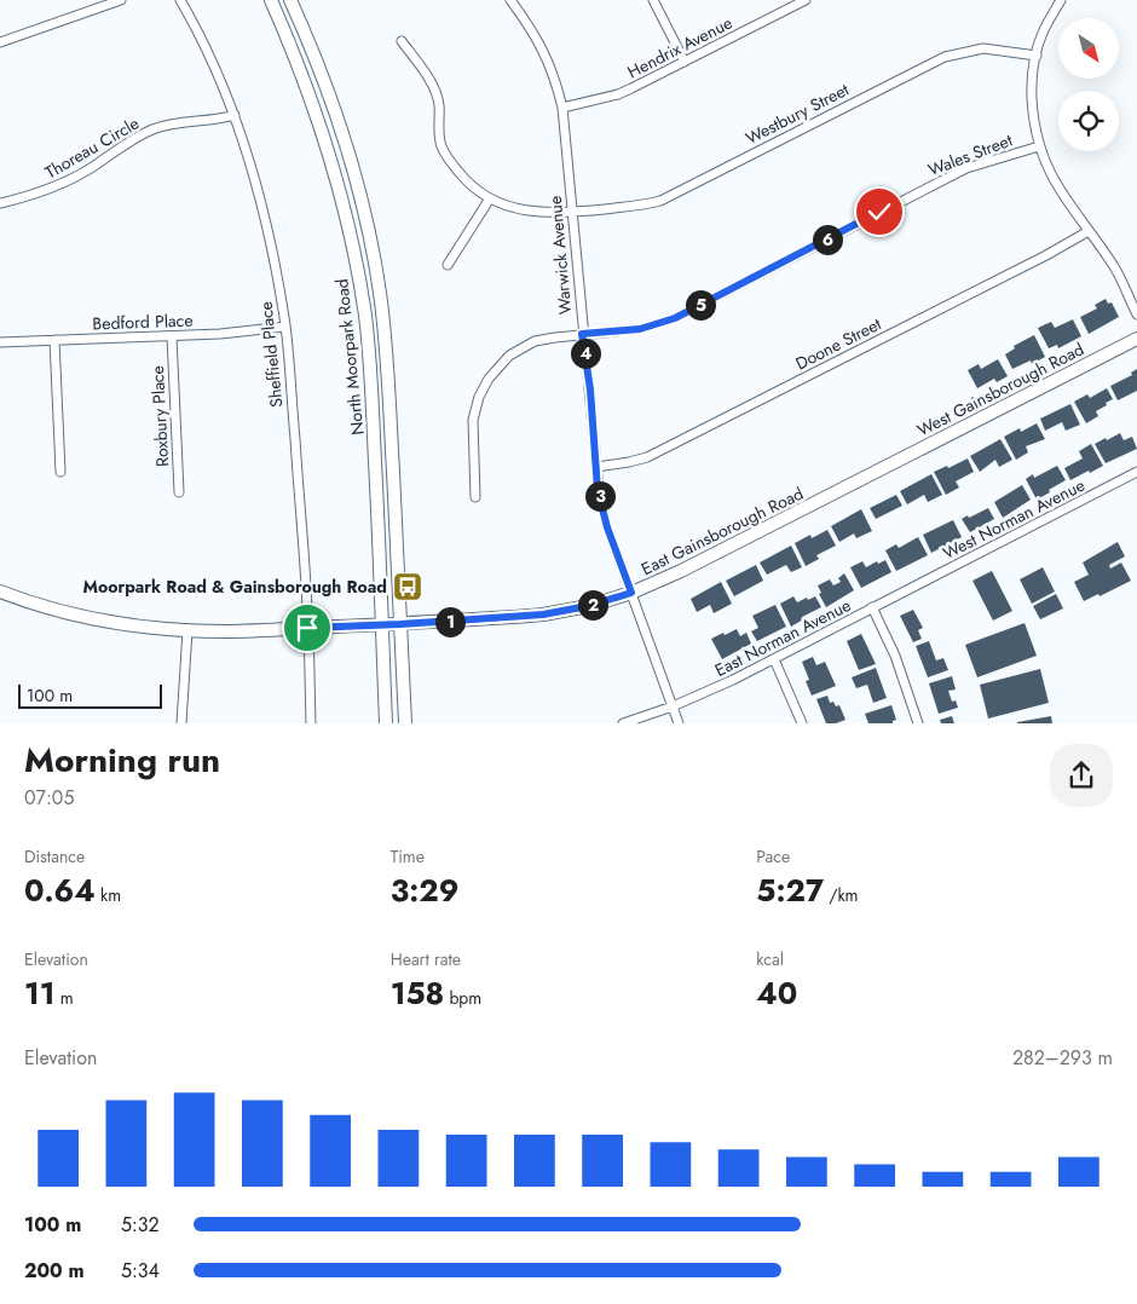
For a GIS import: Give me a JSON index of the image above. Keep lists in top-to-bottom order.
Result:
{
  "streets": {
    "main road": ["North Moorpark Road", "West Gainsborough Road", "East Gainsborough Road"],
    "street": [
      "Hendrix Avenue",
      "Westbury Street",
      "Thoreau Circle",
      "Wales Street",
      "Warwick Avenue",
      "Bedford Place",
      "Doone Street",
      "Sheffield Place",
      "Roxbury Place",
      "West Norman Avenue",
      "East Norman Avenue"
    ]
  },
  "crossings": [
    ["Hendrix Avenue", "Warwick Avenue"],
    ["Westbury Street", "Warwick Avenue"],
    ["Thoreau Circle", "Sheffield Place"],
    ["Wales Street", "Warwick Avenue"],
    ["Warwick Avenue", "Doone Street"],
    ["Warwick Avenue", "East Gainsborough Road"],
    ["Warwick Avenue", "East Norman Avenue"],
    ["Bedford Place", "Sheffield Place"],
    ["Bedford Place", "Roxbury Place"],
    ["Sheffield Place", "East Gainsborough Road"],
    ["North Moorpark Road", "East Gainsborough Road"],
    ["West Gainsborough Road", "East Gainsborough Road"],
    ["West Norman Avenue", "East Norman Avenue"]
  ],
  "places": {
    "bus stop": ["Moorpark Road & Gainsborough Road"]
  },
  "scale_bar": "100 m",
  "north": "bottom right",
  "page": {
    "pins": [
      "6",
      "5",
      "4",
      "3",
      "2",
      "1"
    ],
    "scale": "100 m",
    "heading": ["Morning run", "07:05"],
    "stats": [
      ["Distance", "0.64 km"],
      ["Time", "3:29"],
      ["Pace", "5:27 /km"],
      ["Elevation", "11 m"],
      ["Heart rate", "158 bpm"],
      ["kcal", "40"]
    ],
    "chart": ["Elevation", "282–293 m"],
    "list": [
      {
        "name": "100 m",
        "note": "5:32"
      },
      {
        "name": "200 m",
        "note": "5:34"
      }
    ]
  }
}
